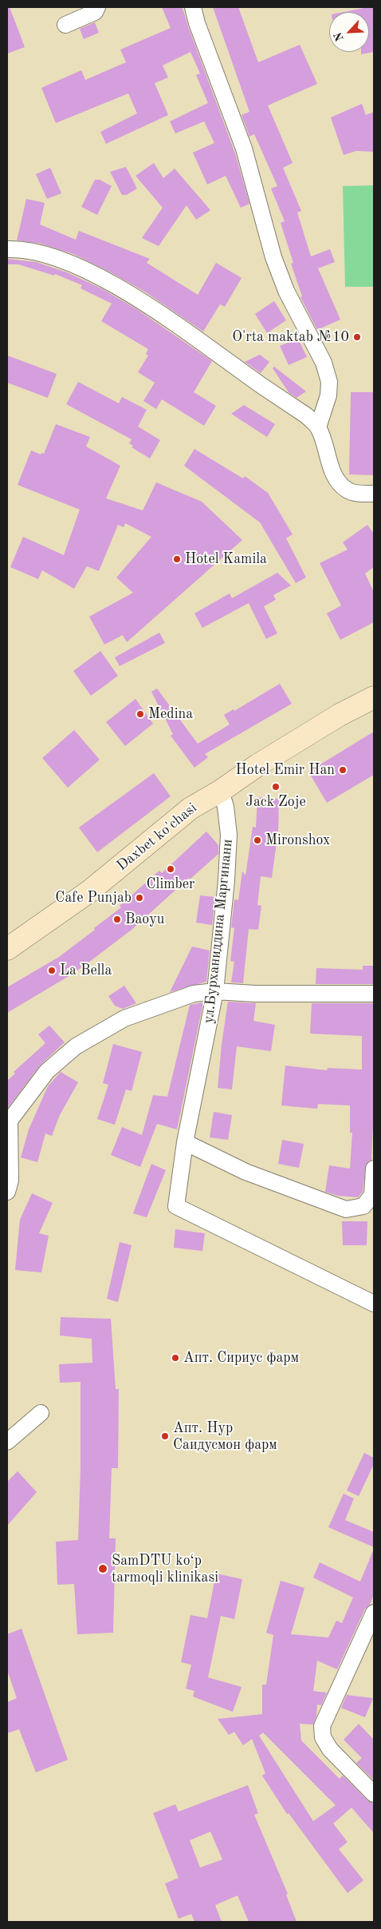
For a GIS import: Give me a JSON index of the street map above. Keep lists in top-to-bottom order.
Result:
{
  "streets": {
    "main road": ["Daxbet ko'chasi"],
    "street": ["ул.Бурханиддина Маргинани"]
  },
  "crossings": [
    ["Daxbet ko'chasi", "ул.Бурханиддина Маргинани"]
  ],
  "places": [
    "O'rta maktab №10",
    "Hotel Kamila",
    "Medina",
    "Hotel Emir Han",
    "Jack Zoje",
    "Mironshox",
    "Climber",
    "Cafe Punjab",
    "Baoyu",
    "La Bella",
    "Апт. Сириус фарм",
    "Апт. Нур Саидусмон фарм",
    "SamDTU ko‘p tarmoqli klinikasi"
  ],
  "north": "bottom left"
}
